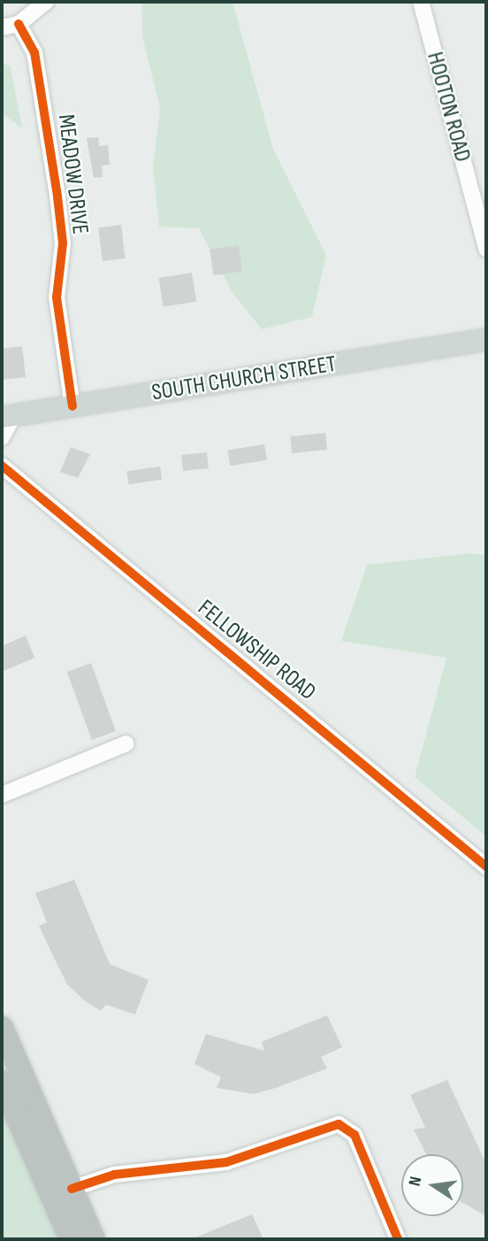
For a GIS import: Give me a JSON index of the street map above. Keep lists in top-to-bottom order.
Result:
{
  "streets": {
    "main road": ["SOUTH CHURCH STREET"],
    "street": ["HOOTON ROAD", "MEADOW DRIVE", "FELLOWSHIP ROAD"]
  },
  "crossings": [
    ["MEADOW DRIVE", "SOUTH CHURCH STREET"]
  ],
  "north": "left"
}
